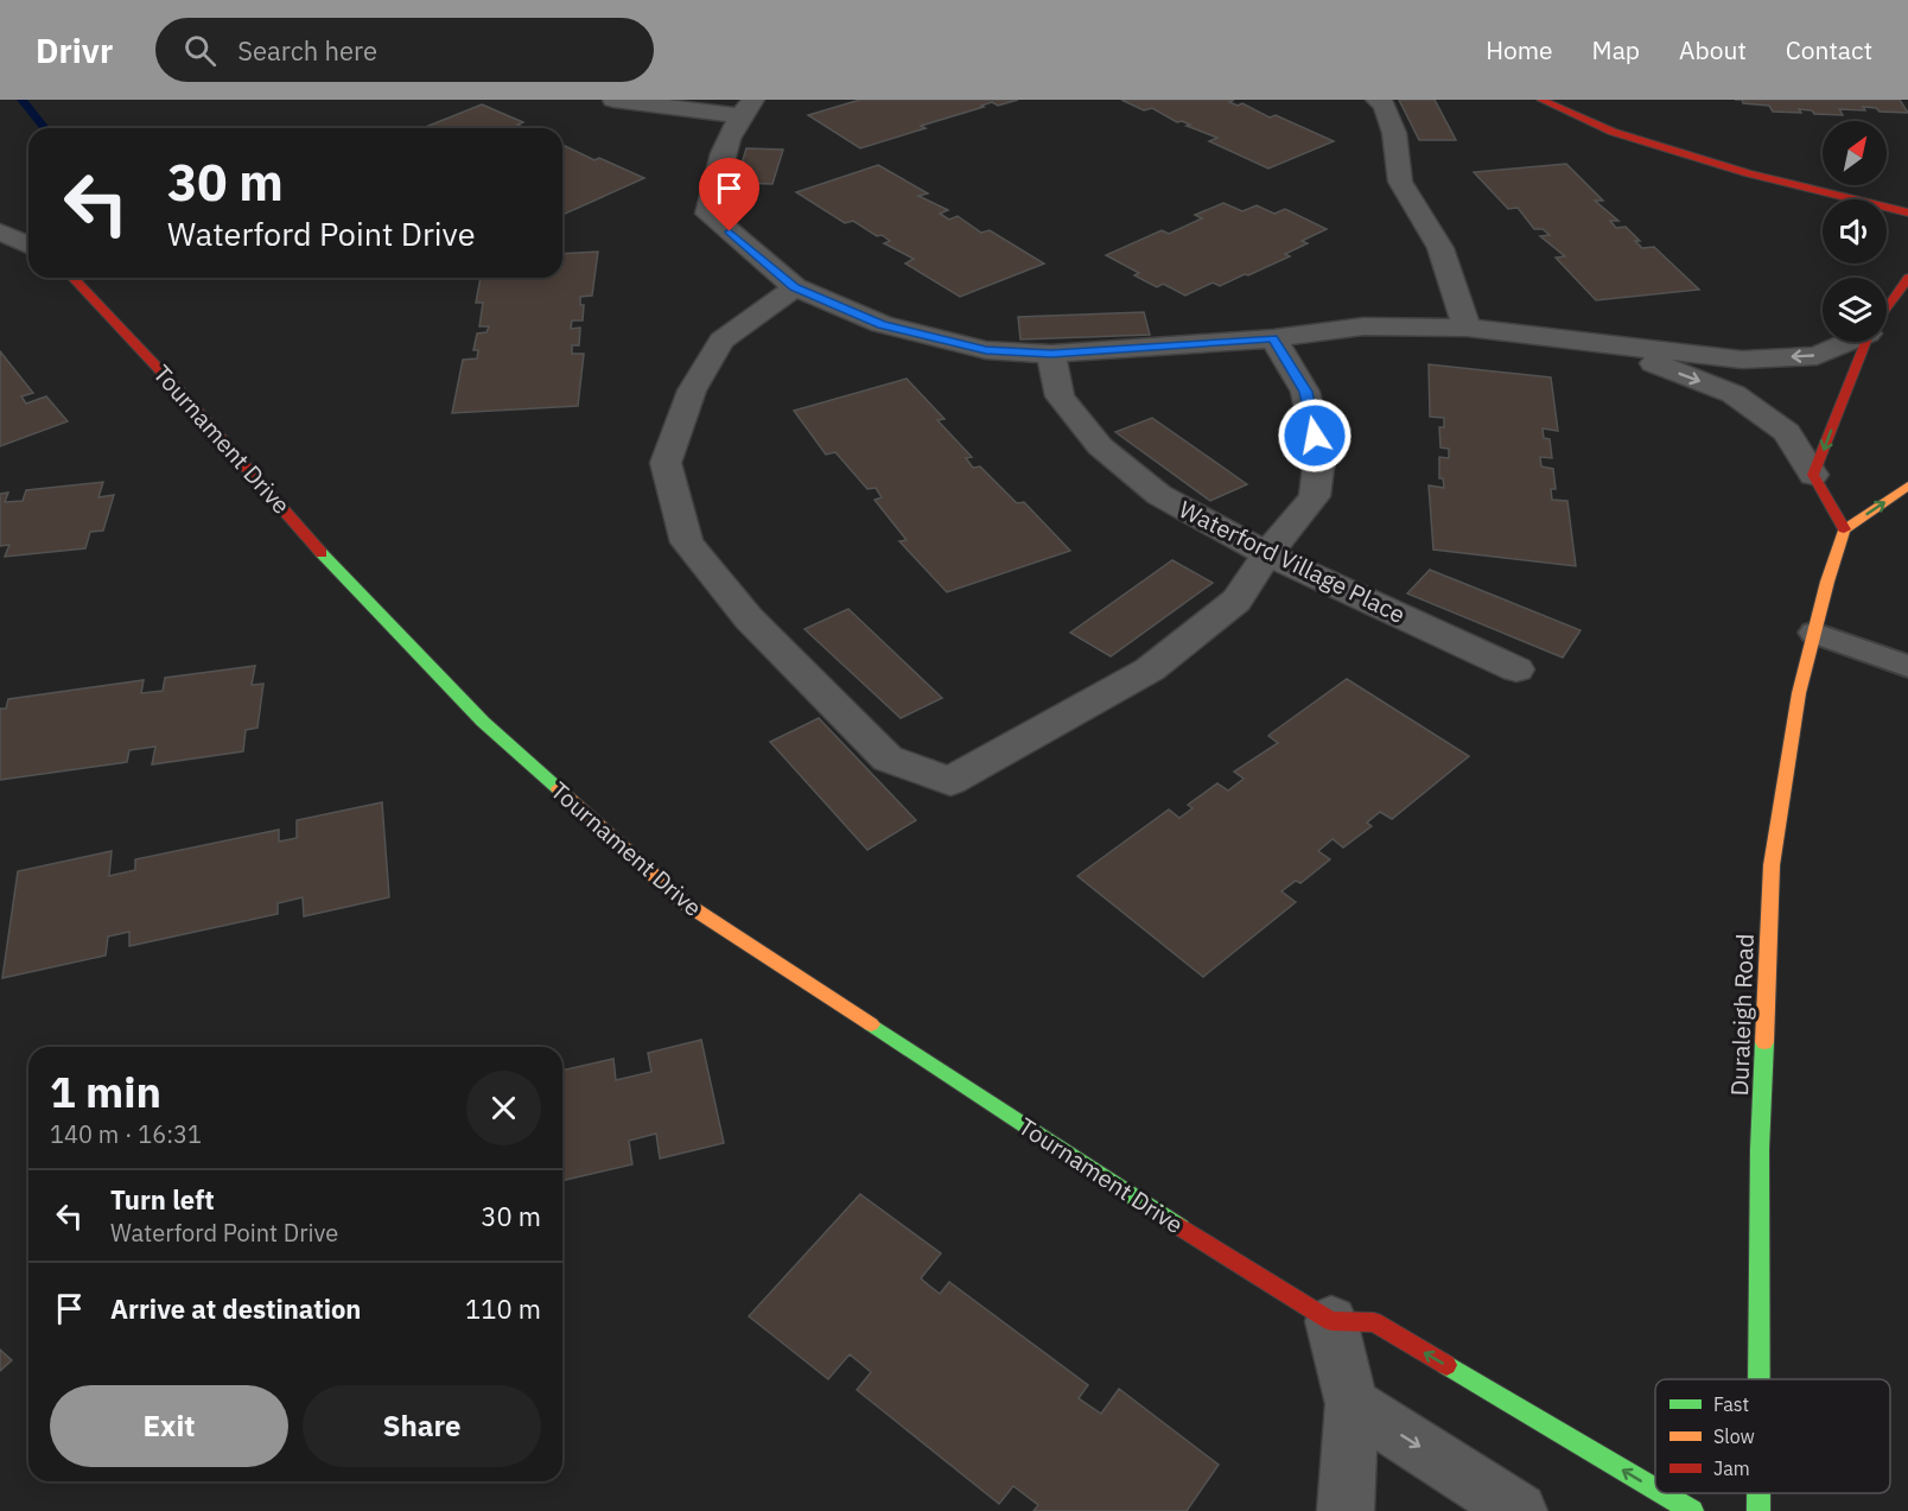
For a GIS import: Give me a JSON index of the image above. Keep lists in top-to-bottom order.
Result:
{
  "streets": {
    "street": ["Tournament Drive", "Waterford Village Place", "Duraleigh Road"]
  },
  "legend": ["Fast", "Slow", "Jam"],
  "north": "top right",
  "page": {
    "header": "Drivr",
    "search": "Search here",
    "nav": [
      "Home",
      "Map",
      "About",
      "Contact"
    ],
    "turn": ["30 m", "Waterford Point Drive"],
    "heading": ["1 min", "140 m · 16:31"],
    "list": [
      {
        "name": "Turn left",
        "note": "Waterford Point Drive",
        "value": "30 m"
      },
      {
        "name": "Arrive at destination",
        "value": "110 m"
      }
    ],
    "buttons": ["Exit", "Share"]
  }
}
